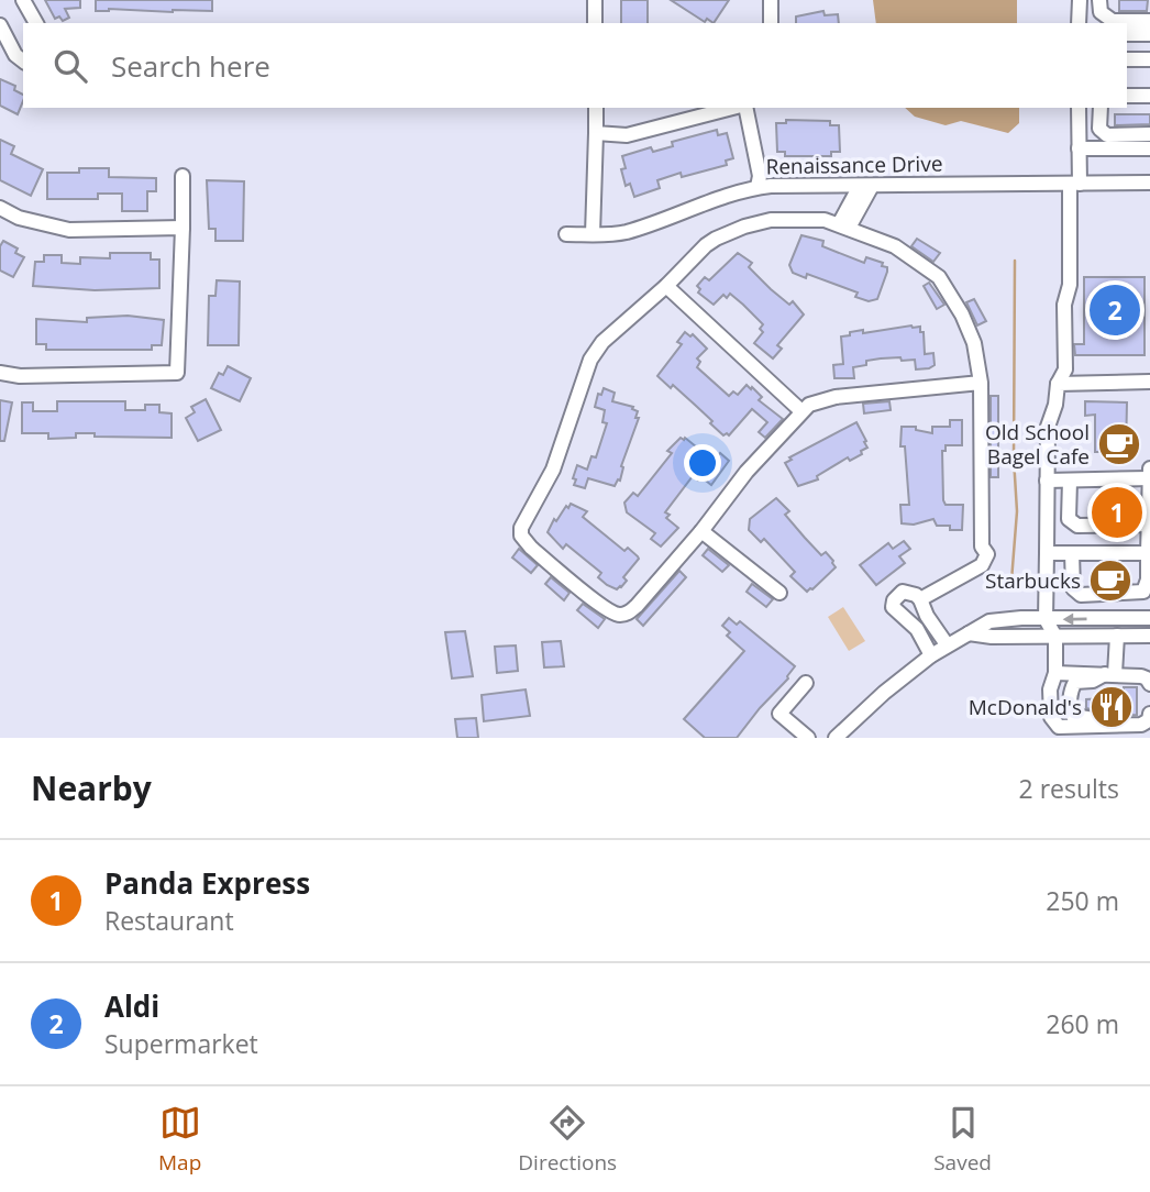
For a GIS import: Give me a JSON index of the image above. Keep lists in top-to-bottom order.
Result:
{
  "streets": {
    "street": ["Renaissance Drive"]
  },
  "places": {
    "cafe": ["Old School Bagel Cafe", "Starbucks"],
    "restaurant": ["McDonald's"]
  },
  "page": {
    "search": "Search here",
    "pins": ["2", "1"],
    "heading": ["Nearby", "2 results"],
    "list": [
      {
        "mark": "1",
        "name": "Panda Express",
        "note": "Restaurant",
        "value": "250 m"
      },
      {
        "mark": "2",
        "name": "Aldi",
        "note": "Supermarket",
        "value": "260 m"
      }
    ],
    "nav": ["Map", "Directions", "Saved"]
  }
}
